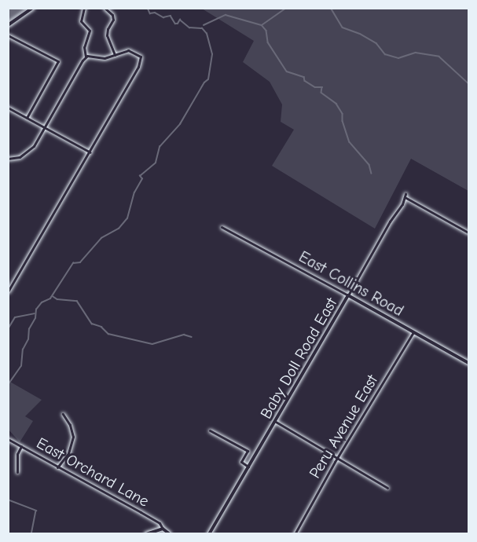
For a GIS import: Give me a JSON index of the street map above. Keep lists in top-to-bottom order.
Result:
{
  "streets": {
    "street": [
      "East Collins Road",
      "Baby Doll Road East",
      "Peru Avenue East",
      "East Orchard Lane"
    ]
  },
  "crossings": [
    ["East Collins Road", "Baby Doll Road East"],
    ["East Collins Road", "Peru Avenue East"]
  ]
}
